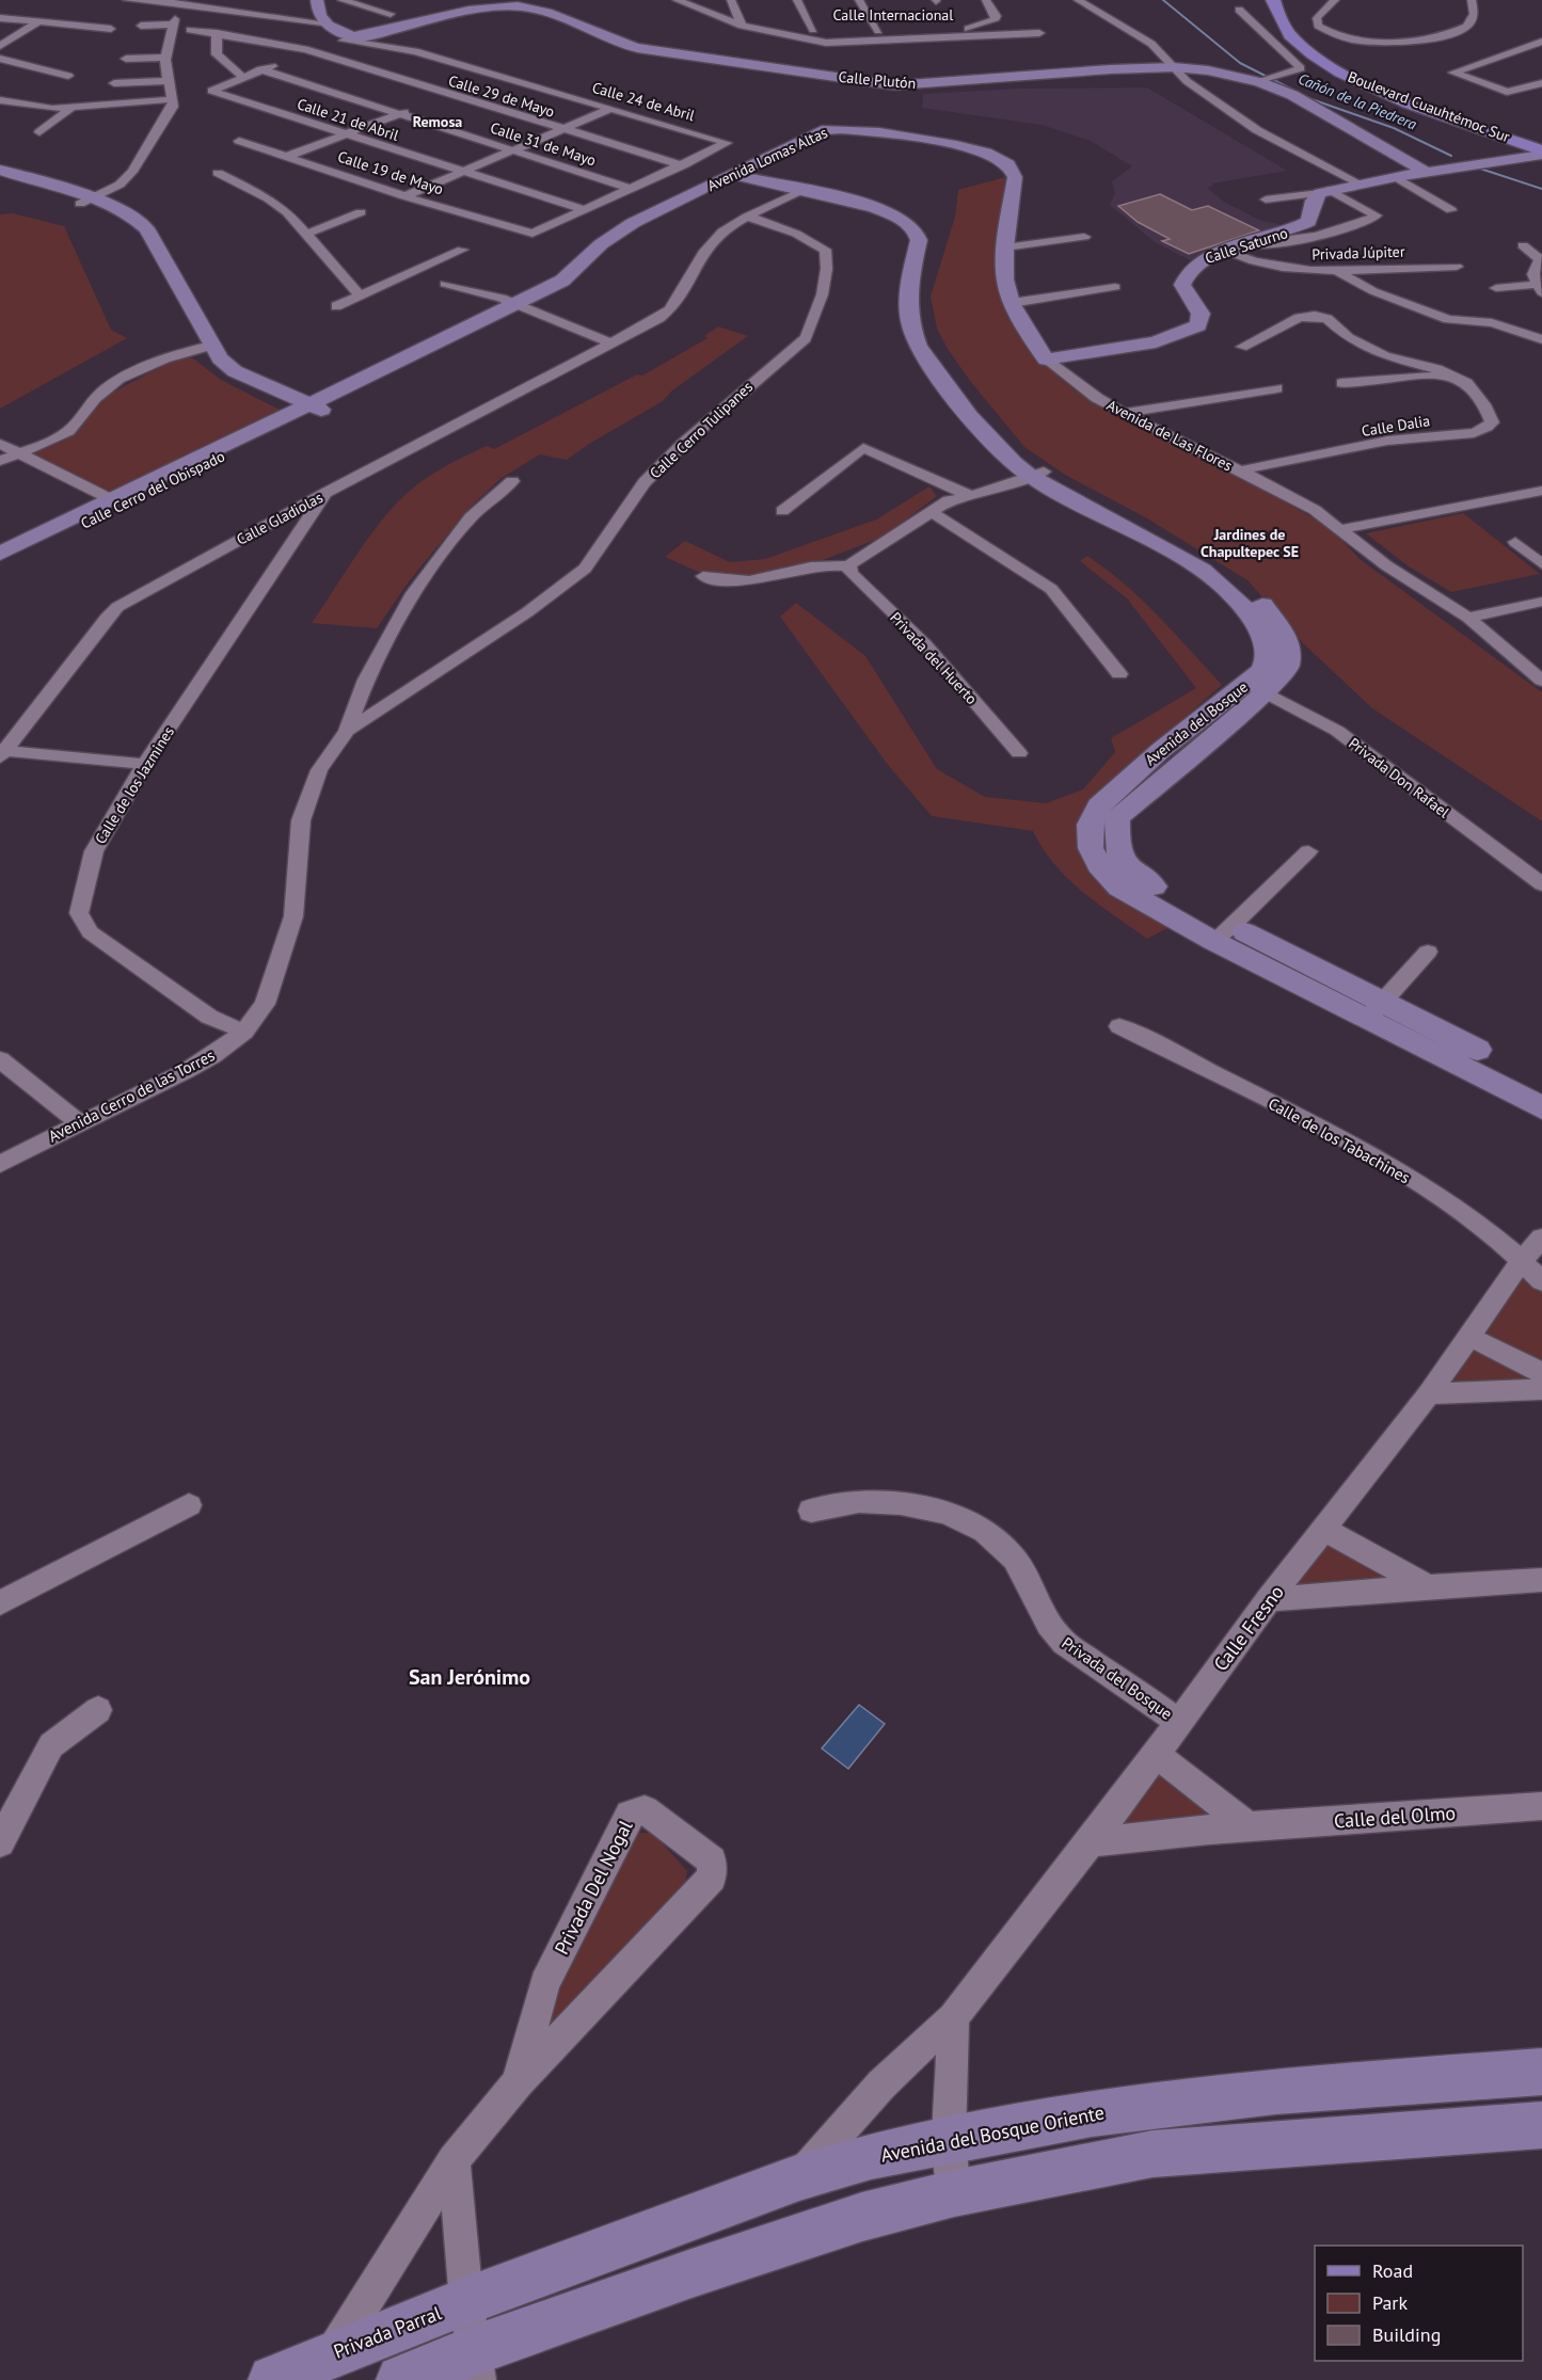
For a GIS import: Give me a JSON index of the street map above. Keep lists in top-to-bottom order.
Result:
{
  "streets": {
    "main road": ["Boulevard Cuauhtémoc Sur"],
    "street": [
      "Calle Internacional",
      "Calle Plutón",
      "Calle 29 de Mayo",
      "Calle 24 de Abril",
      "Calle 21 de Abril",
      "Calle 31 de Mayo",
      "Avenida Lomas Altas",
      "Calle 19 de Mayo",
      "Calle Saturno",
      "Privada Júpiter",
      "Calle Dalia",
      "Calle Cerro Tulipanes",
      "Avenida de Las Flores",
      "Calle Cerro del Obispado",
      "Calle Gladiolas",
      "Privada del Huerto",
      "Avenida del Bosque",
      "Privada Don Rafael",
      "Calle de los Jazmines",
      "Avenida Cerro de las Torres",
      "Calle de los Tabachines",
      "Calle Fresno",
      "Privada del Bosque",
      "Calle del Olmo",
      "Privada Del Nogal",
      "Avenida del Bosque Oriente",
      "Privada Parral"
    ]
  },
  "crossings": [
    ["Calle Plutón", "Calle 24 de Abril"],
    ["Calle 29 de Mayo", "Calle 24 de Abril"],
    ["Calle 24 de Abril", "Calle 21 de Abril"],
    ["Calle 24 de Abril", "Calle 31 de Mayo"],
    ["Calle 24 de Abril", "Calle 19 de Mayo"],
    ["Avenida Lomas Altas", "Avenida de Las Flores"],
    ["Avenida Lomas Altas", "Calle Cerro del Obispado"],
    ["Avenida Lomas Altas", "Avenida del Bosque"],
    ["Calle Saturno", "Privada Júpiter"],
    ["Calle Saturno", "Avenida de Las Flores"],
    ["Calle Dalia", "Avenida de Las Flores"],
    ["Calle Cerro Tulipanes", "Calle Gladiolas"],
    ["Calle Cerro Tulipanes", "Avenida Cerro de las Torres"],
    ["Calle Gladiolas", "Avenida del Bosque"],
    ["Calle Gladiolas", "Calle de los Jazmines"],
    ["Avenida del Bosque", "Privada Don Rafael"],
    ["Calle de los Jazmines", "Avenida Cerro de las Torres"],
    ["Calle de los Tabachines", "Calle Fresno"],
    ["Calle Fresno", "Privada del Bosque"],
    ["Calle Fresno", "Calle del Olmo"],
    ["Calle Fresno", "Avenida del Bosque Oriente"],
    ["Privada Del Nogal", "Privada Parral"],
    ["Avenida del Bosque Oriente", "Privada Parral"]
  ],
  "districts": ["Remosa", "Jardines de Chapultepec SE", "San Jerónimo"],
  "water": ["Cañón de la Piedrera"],
  "legend": ["Road", "Park", "Building"]
}
